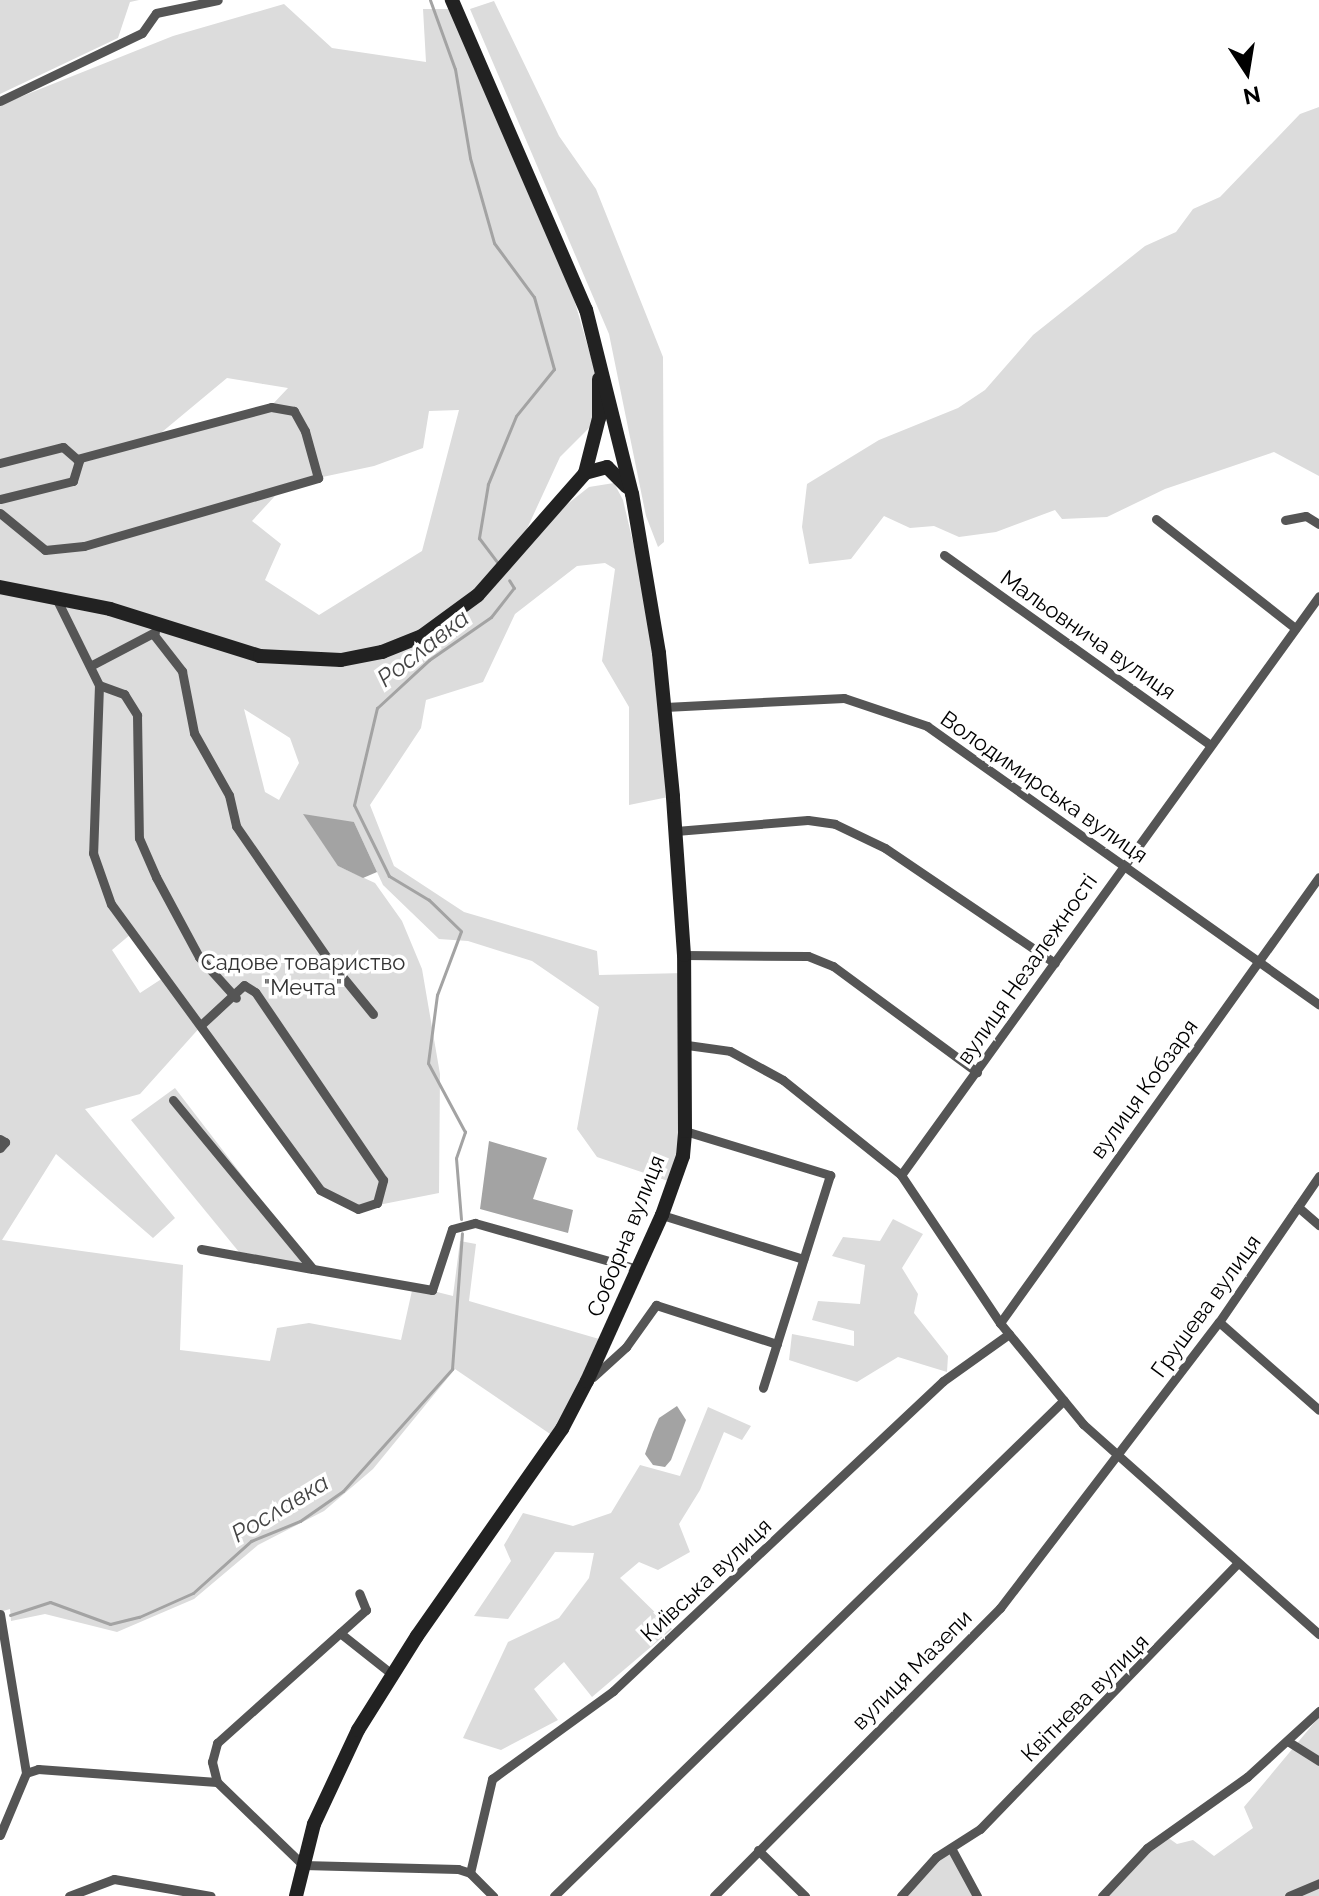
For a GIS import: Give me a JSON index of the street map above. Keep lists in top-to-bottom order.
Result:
{
  "streets": {
    "street": [
      "Мальовнича вулиця",
      "Володимирська вулиця",
      "вулиця Незалежності",
      "вулиця Кобзаря",
      "Соборна вулиця",
      "Грушева вулиця",
      "Київська вулиця",
      "вулиця Мазепи",
      "Квітнева вулиця"
    ]
  },
  "crossings": [
    ["Мальовнича вулиця", "вулиця Незалежності"],
    ["Володимирська вулиця", "вулиця Незалежності"],
    ["Володимирська вулиця", "вулиця Кобзаря"],
    ["Володимирська вулиця", "Соборна вулиця"],
    ["Грушева вулиця", "вулиця Мазепи"]
  ],
  "water": ["Рославка"],
  "parks": ["Садове товариство \"Мечта\""],
  "north": "bottom"
}
